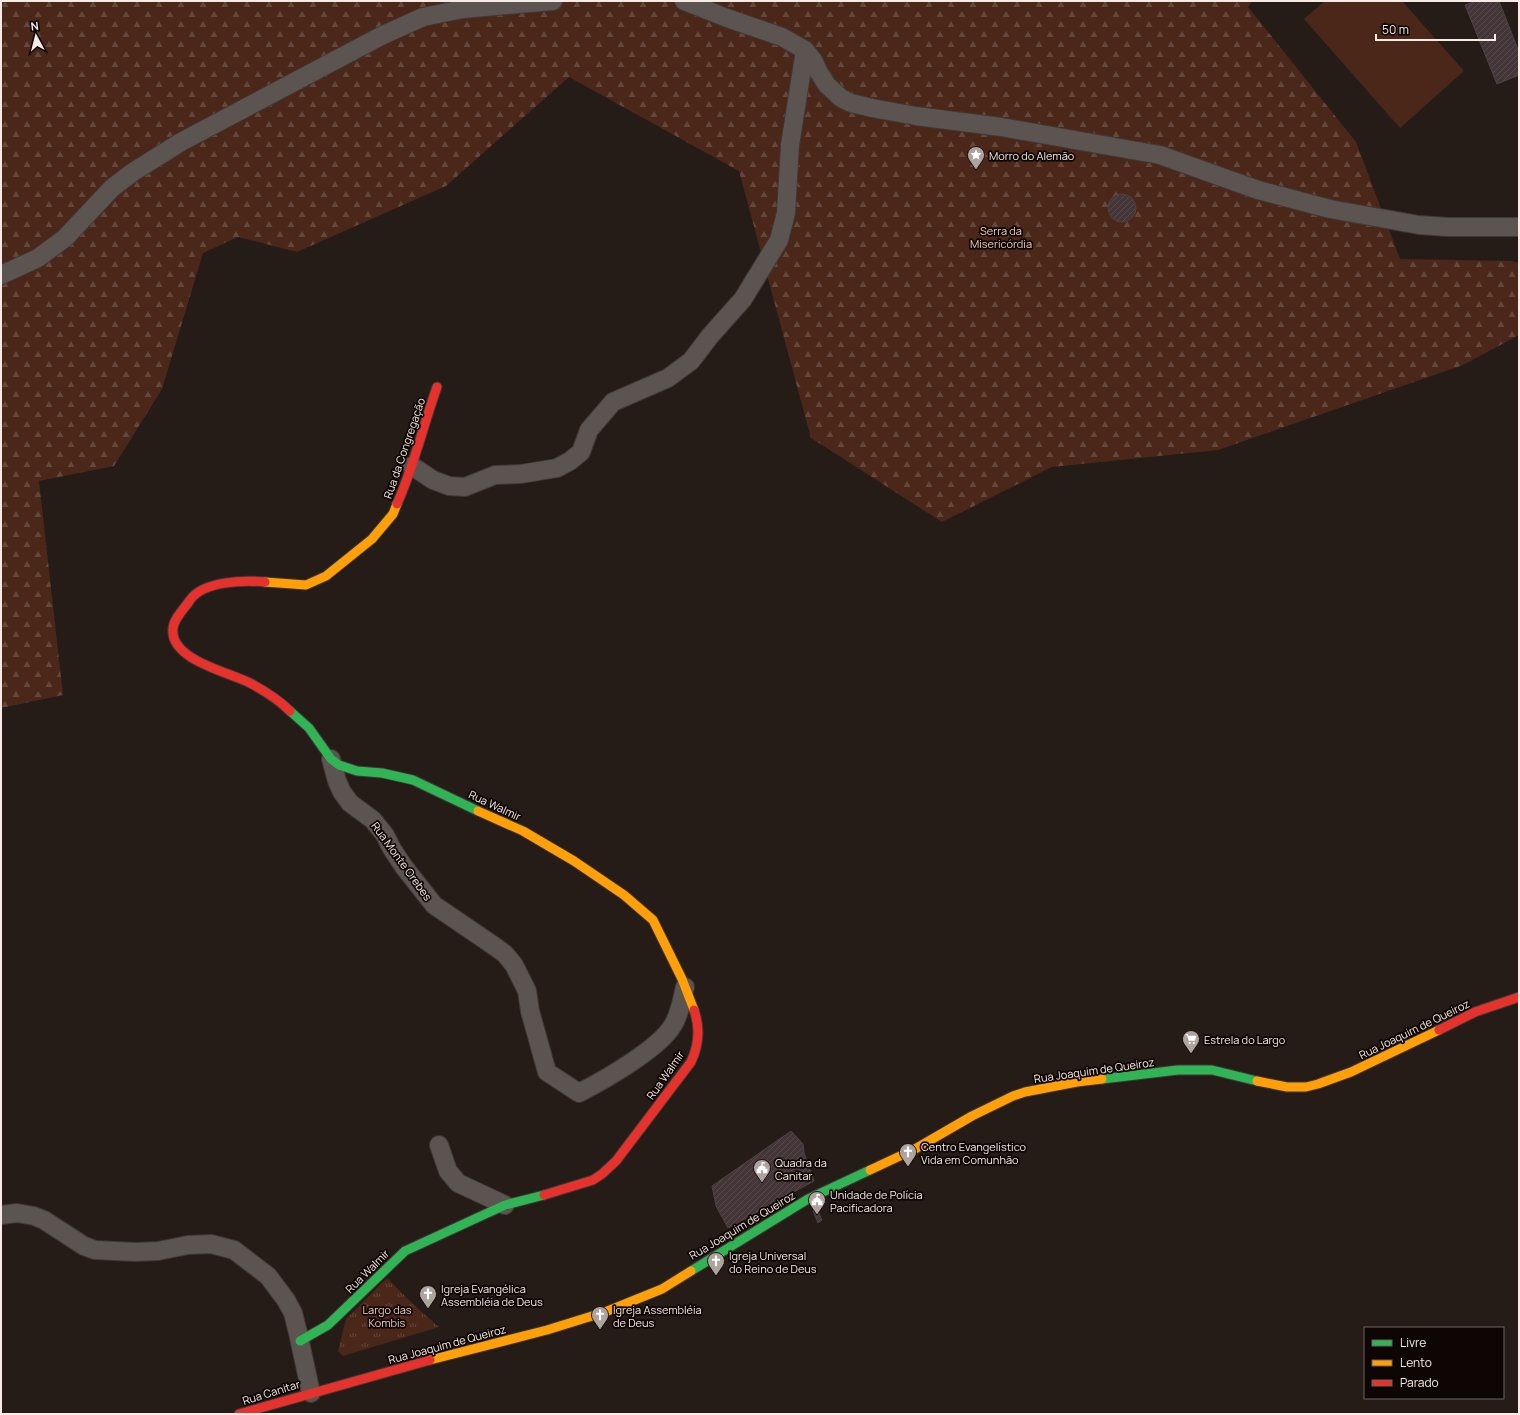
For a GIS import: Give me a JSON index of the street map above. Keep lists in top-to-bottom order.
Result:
{
  "streets": {
    "street": [
      "Rua da Congregação",
      "Rua Walmir",
      "Rua Monte Orebes",
      "Rua Joaquim de Queiroz",
      "Rua Canitar"
    ]
  },
  "crossings": [
    ["Rua da Congregação", "Rua Walmir"],
    ["Rua da Congregação", "Rua Monte Orebes"],
    ["Rua Walmir", "Rua Monte Orebes"],
    ["Rua Joaquim de Queiroz", "Rua Canitar"]
  ],
  "parks": ["Serra da Misericórdia", "Largo das Kombis"],
  "places": {
    "place": ["Morro do Alemão"],
    "supermarket": ["Estrela do Largo"],
    "church": [
      "Centro Evangelístico Vida em Comunhão",
      "Igreja Universal do Reino de Deus",
      "Igreja Evangélica Assembléia de Deus",
      "Igreja Assembléia de Deus"
    ],
    "public building": ["Quadra da Canitar", "Unidade de Polícia Pacificadora"]
  },
  "legend": ["Livre", "Lento", "Parado"],
  "scale_bar": "50 m",
  "north": "top"
}
